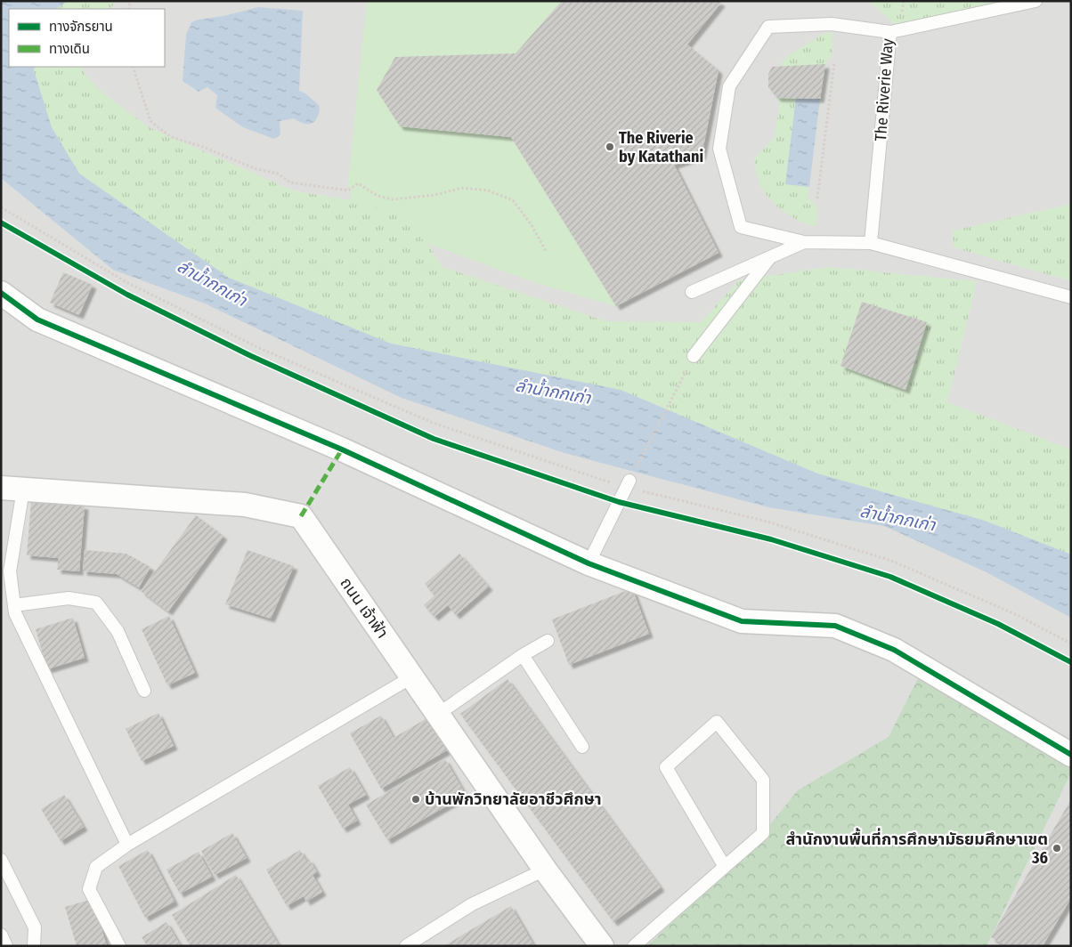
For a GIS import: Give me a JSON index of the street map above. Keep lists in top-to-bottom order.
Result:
{
  "streets": {
    "street": ["ถนน เจ้าฟ้า"],
    "lane": ["The Riverie Way"]
  },
  "water": ["ลำน้ำกกเก่า"],
  "places": ["The Riverie by Katathani", "บ้านพักวิทยาลัยอาชีวศึกษา", "สำนักงานพื้นที่การศึกษามัธยมศึกษาเขต 36"],
  "legend": ["ทางจักรยาน", "ทางเดิน"]
}
